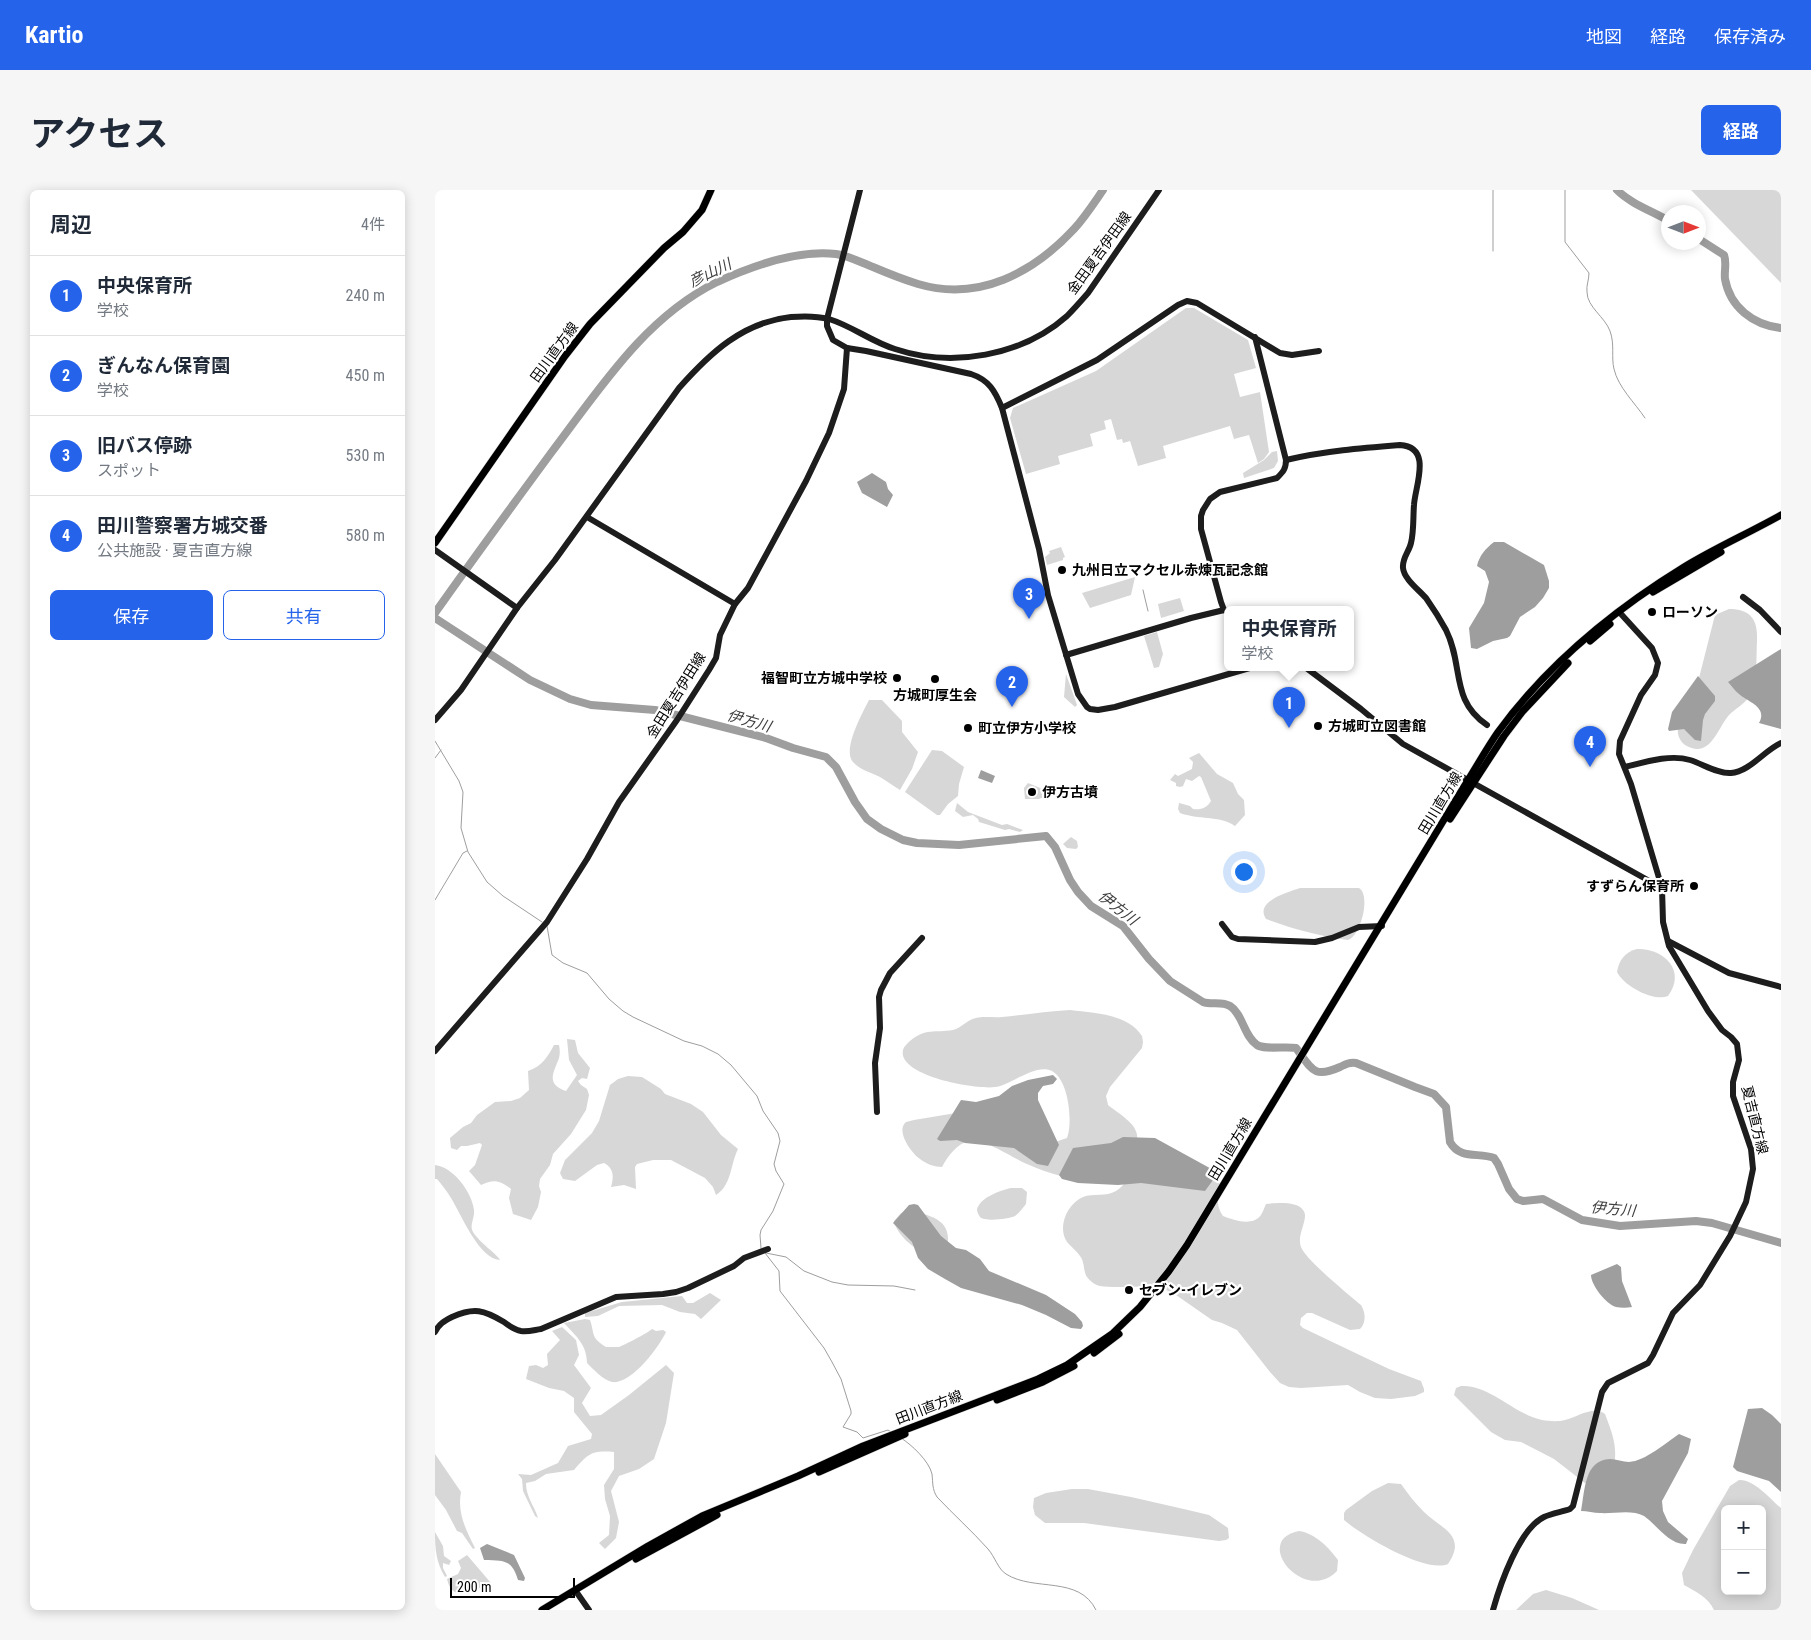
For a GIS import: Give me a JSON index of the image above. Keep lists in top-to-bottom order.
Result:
{
  "streets": {
    "main road": ["田川直方線"],
    "street": ["金田夏吉伊田線", "夏吉直方線"]
  },
  "crossings": [
    ["田川直方線", "夏吉直方線"]
  ],
  "water": ["彦山川", "伊方川"],
  "places": [
    "九州日立マクセル赤煉瓦記念館",
    "ローソン",
    "福智町立方城中学校",
    "方城町厚生会",
    "方城町立図書館",
    "町立伊方小学校",
    "伊方古墳",
    "すずらん保育所",
    "セブン-イレブン"
  ],
  "scale_bar": "200 m",
  "north": "right",
  "page": {
    "header": "Kartio",
    "nav": ["地図", "経路", "保存済み"],
    "title": "アクセス",
    "buttons": [
      "経路",
      ["保存", "共有"]
    ],
    "heading": ["周辺", "4件"],
    "list": [
      {
        "mark": "1",
        "name": "中央保育所",
        "note": "学校",
        "value": "240 m"
      },
      {
        "mark": "2",
        "name": "ぎんなん保育園",
        "note": "学校",
        "value": "450 m"
      },
      {
        "mark": "3",
        "name": "旧バス停跡",
        "note": "スポット",
        "value": "530 m"
      },
      {
        "mark": "4",
        "name": "田川警察署方城交番",
        "note": "公共施設 · 夏吉直方線",
        "value": "580 m"
      }
    ],
    "pins": [
      "3",
      "2",
      "1",
      "4"
    ],
    "popup": ["中央保育所", "学校"],
    "map_buttons": ["+", "−"],
    "scale": "200 m"
  }
}
